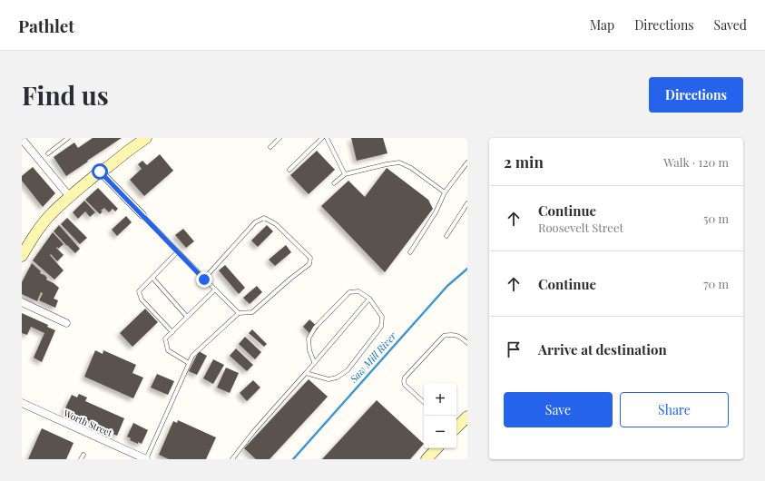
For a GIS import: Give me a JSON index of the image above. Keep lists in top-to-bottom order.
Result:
{
  "streets": {
    "street": ["Worth Street"]
  },
  "water": ["Saw Mill River"],
  "page": {
    "header": "Pathlet",
    "nav": ["Map", "Directions", "Saved"],
    "buttons": [
      "Directions",
      ["Save", "Share"]
    ],
    "title": "Find us",
    "heading": ["2 min", "Walk · 120 m"],
    "list": [
      ["Continue", "Roosevelt Street", "50 m"],
      ["Continue", "70 m"],
      "Arrive at destination"
    ],
    "map_buttons": ["+", "−"]
  }
}
